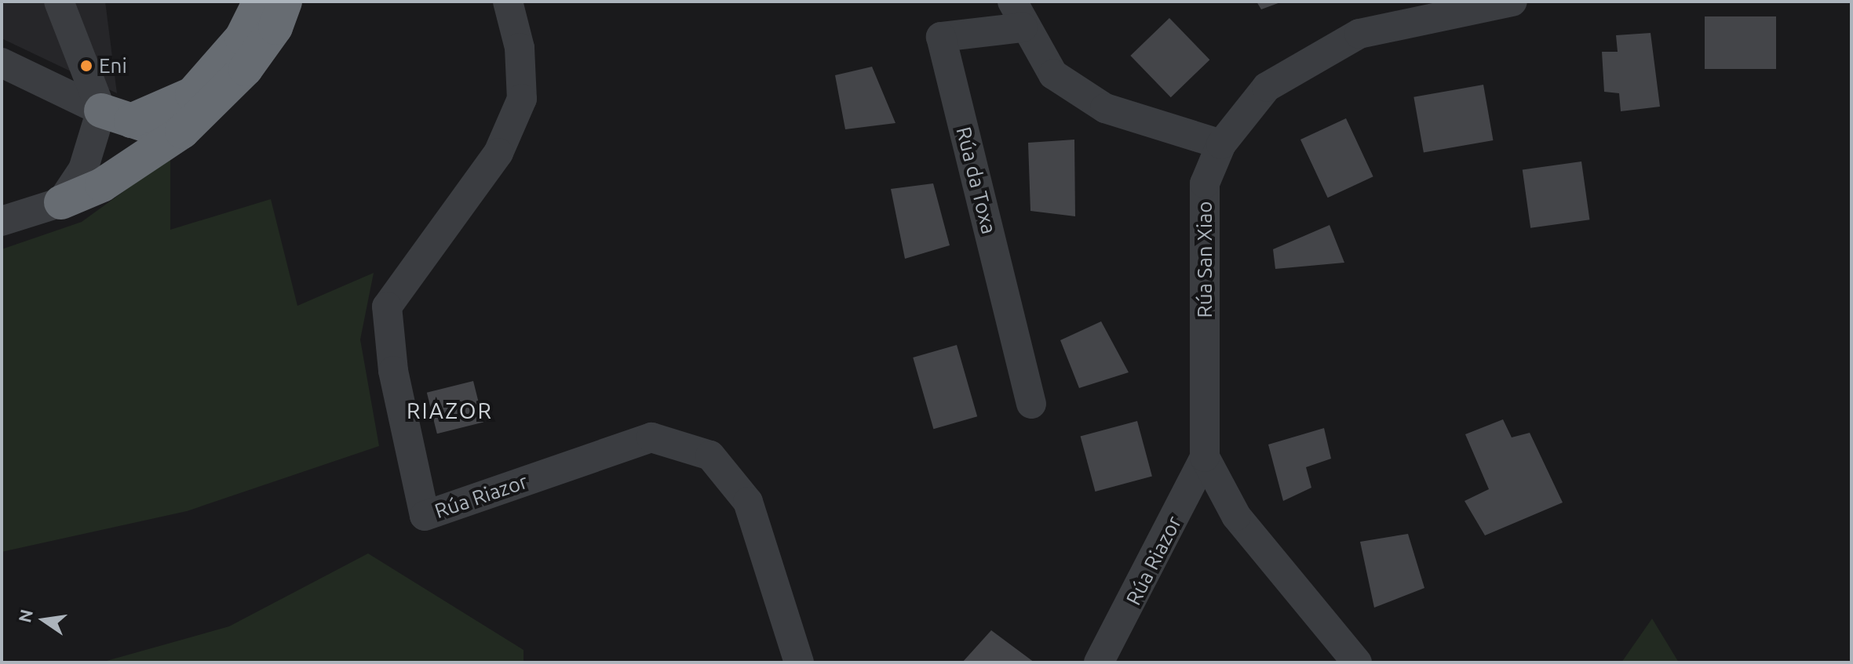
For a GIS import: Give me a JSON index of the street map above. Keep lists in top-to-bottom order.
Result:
{
  "streets": {
    "street": ["Rúa da Toxa", "Rúa San Xiao", "Rúa Riazor"]
  },
  "crossings": [
    ["Rúa San Xiao", "Rúa Riazor"]
  ],
  "districts": ["RIAZOR"],
  "places": ["Eni"],
  "north": "left"
}
